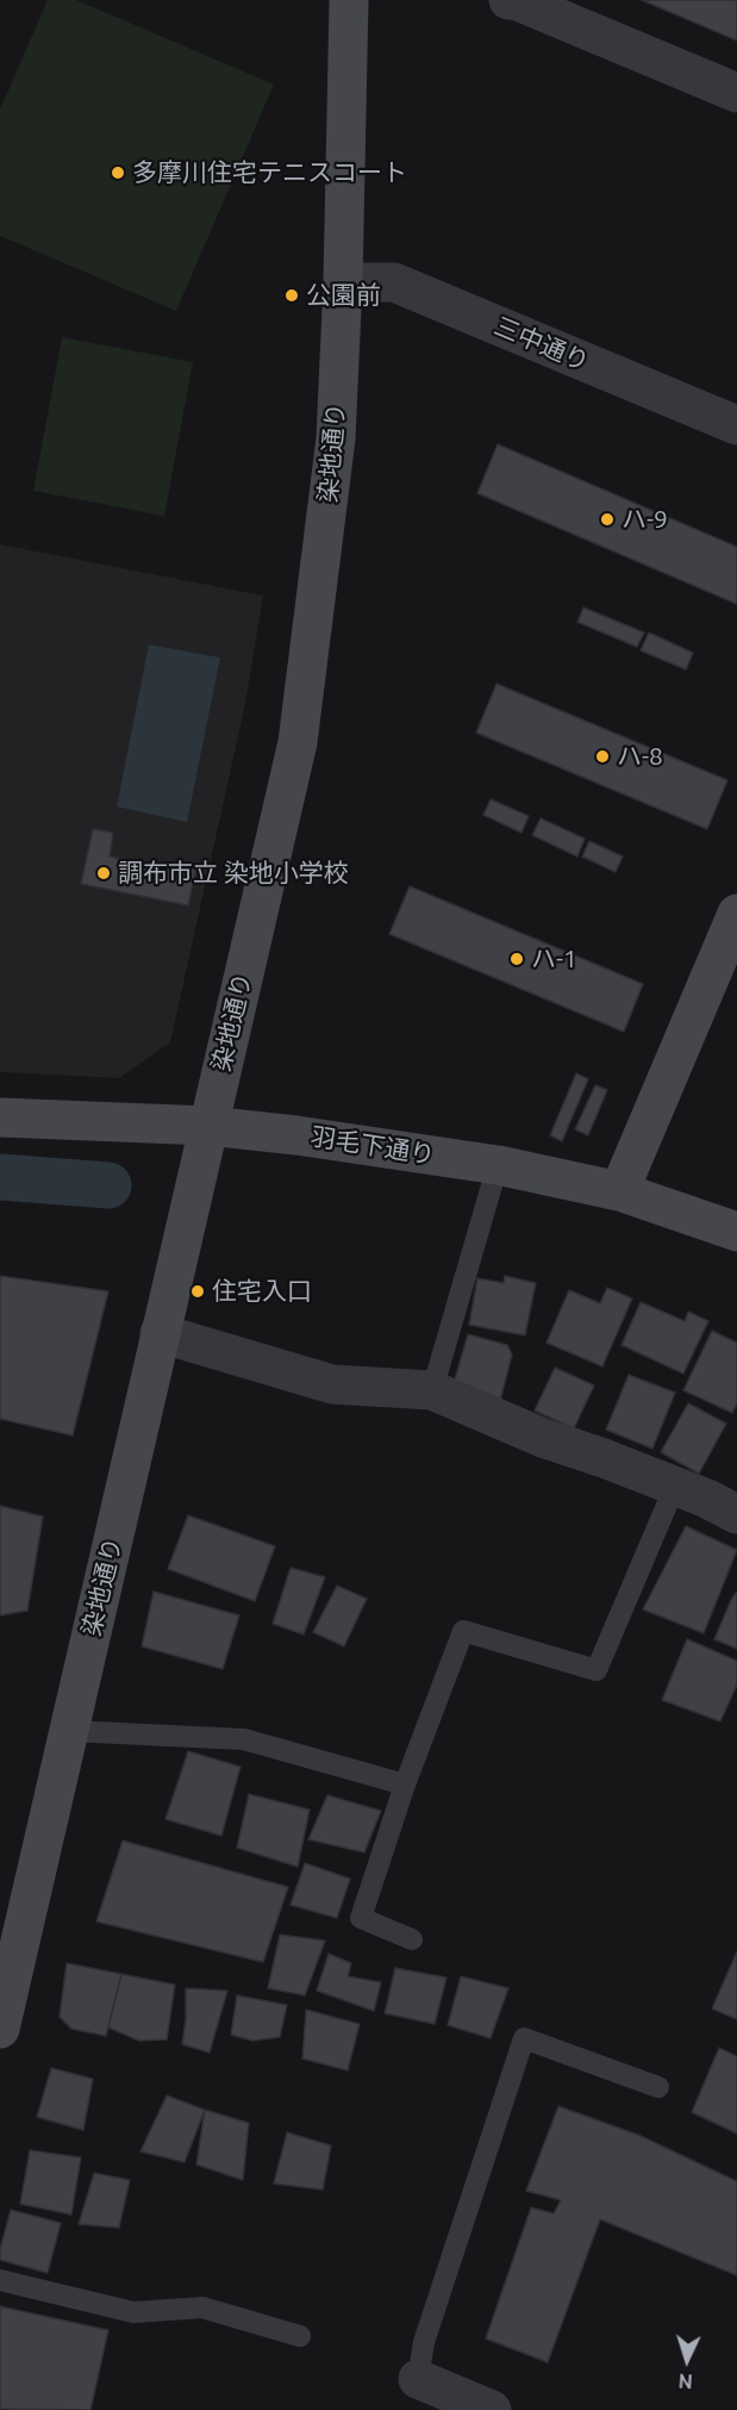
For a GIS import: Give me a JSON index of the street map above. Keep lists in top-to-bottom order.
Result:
{
  "streets": {
    "street": ["三中通り", "染地通り", "羽毛下通り"]
  },
  "crossings": [
    ["三中通り", "染地通り"],
    ["染地通り", "羽毛下通り"]
  ],
  "places": [
    "多摩川住宅テニスコート",
    "公園前",
    "ハ-9",
    "ハ-8",
    "調布市立 染地小学校",
    "ハ-1",
    "住宅入口"
  ],
  "north": "bottom"
}
